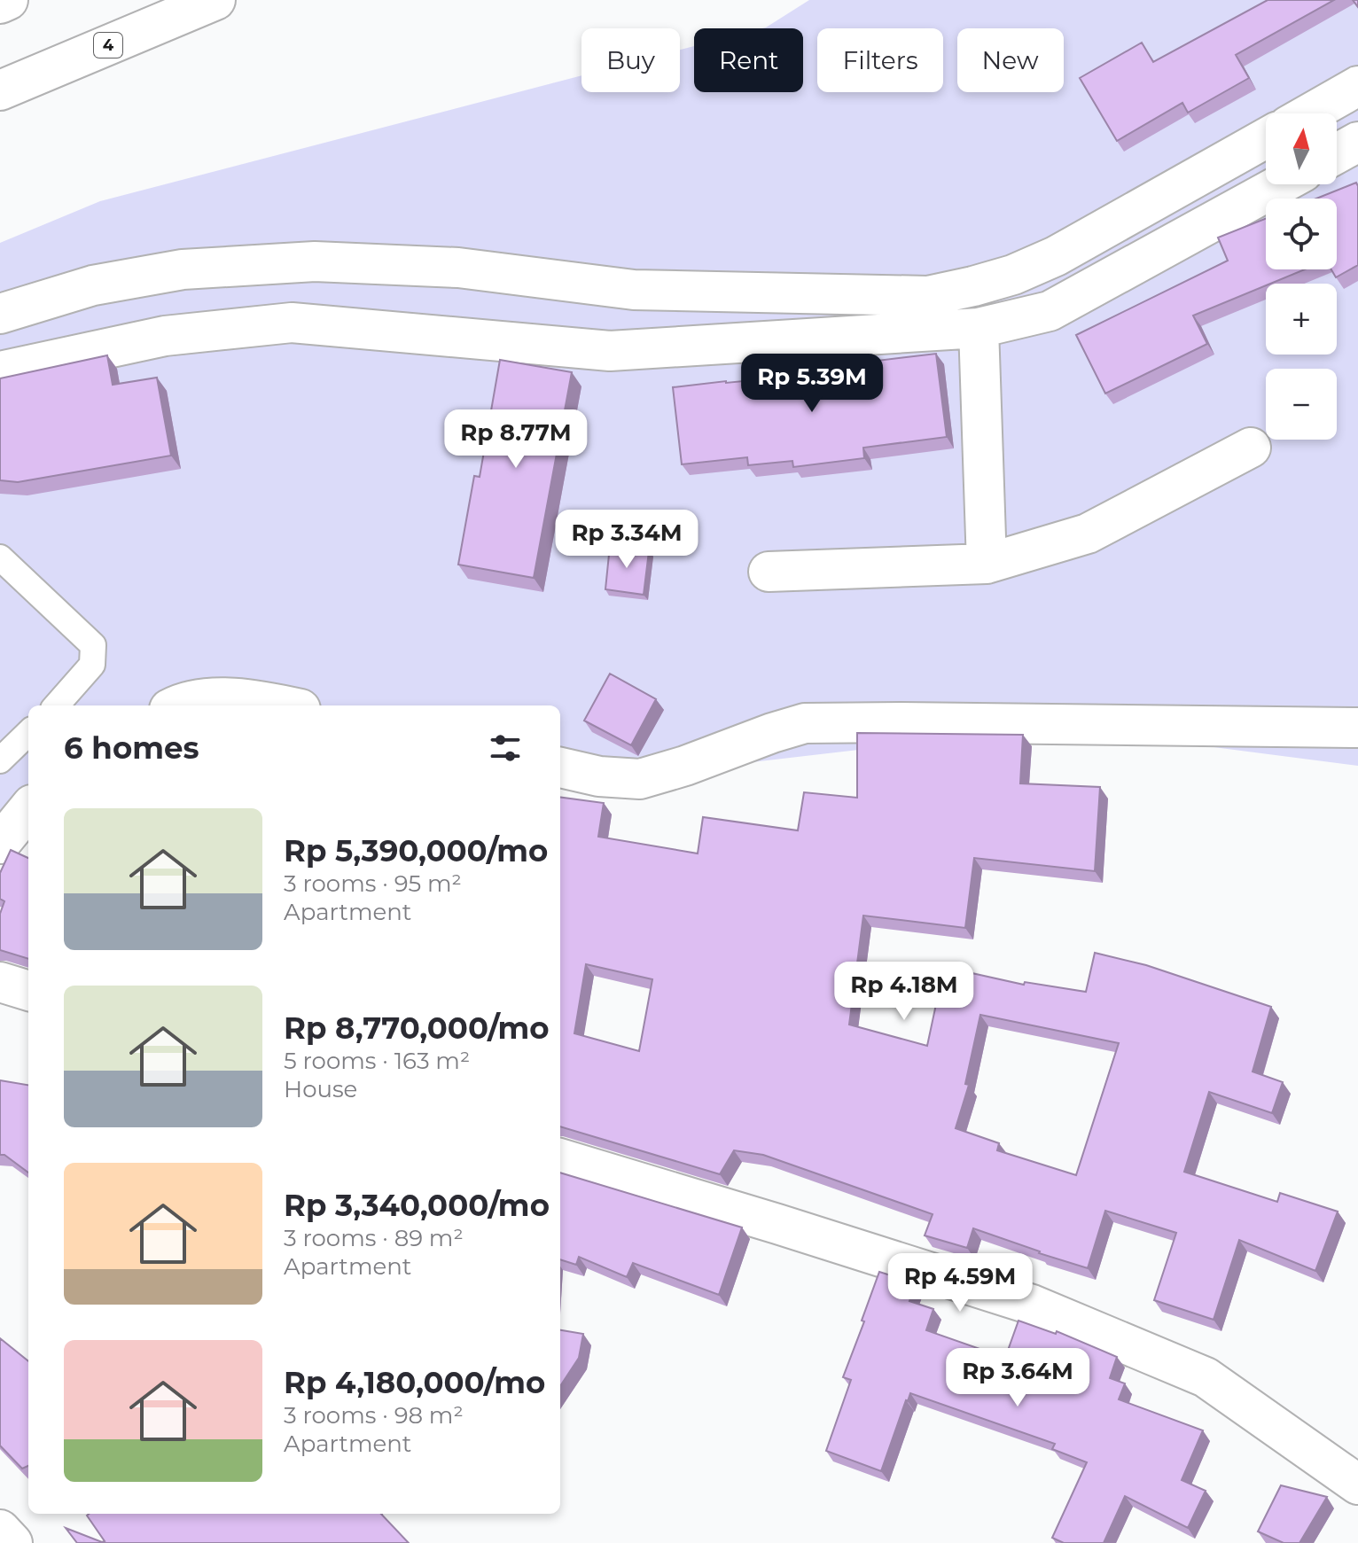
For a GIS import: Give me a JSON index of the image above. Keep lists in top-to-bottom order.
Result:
{
  "streets": {
    "main road": ["4"]
  },
  "north": "top",
  "page": {
    "chip": [
      "Buy",
      "Rent",
      "Filters",
      "New"
    ],
    "map_buttons": ["+", "−"],
    "price": [
      "Rp 5.39M",
      "Rp 8.77M",
      "Rp 3.34M",
      "Rp 4.18M",
      "Rp 4.59M",
      "Rp 3.64M"
    ],
    "heading": "6 homes",
    "list": [
      {
        "name": "Rp 5,390,000/mo",
        "note": "3 rooms · 95 m² · Apartment"
      },
      {
        "name": "Rp 8,770,000/mo",
        "note": "5 rooms · 163 m² · House"
      },
      {
        "name": "Rp 3,340,000/mo",
        "note": "3 rooms · 89 m² · Apartment"
      },
      {
        "name": "Rp 4,180,000/mo",
        "note": "3 rooms · 98 m² · Apartment"
      }
    ]
  }
}
